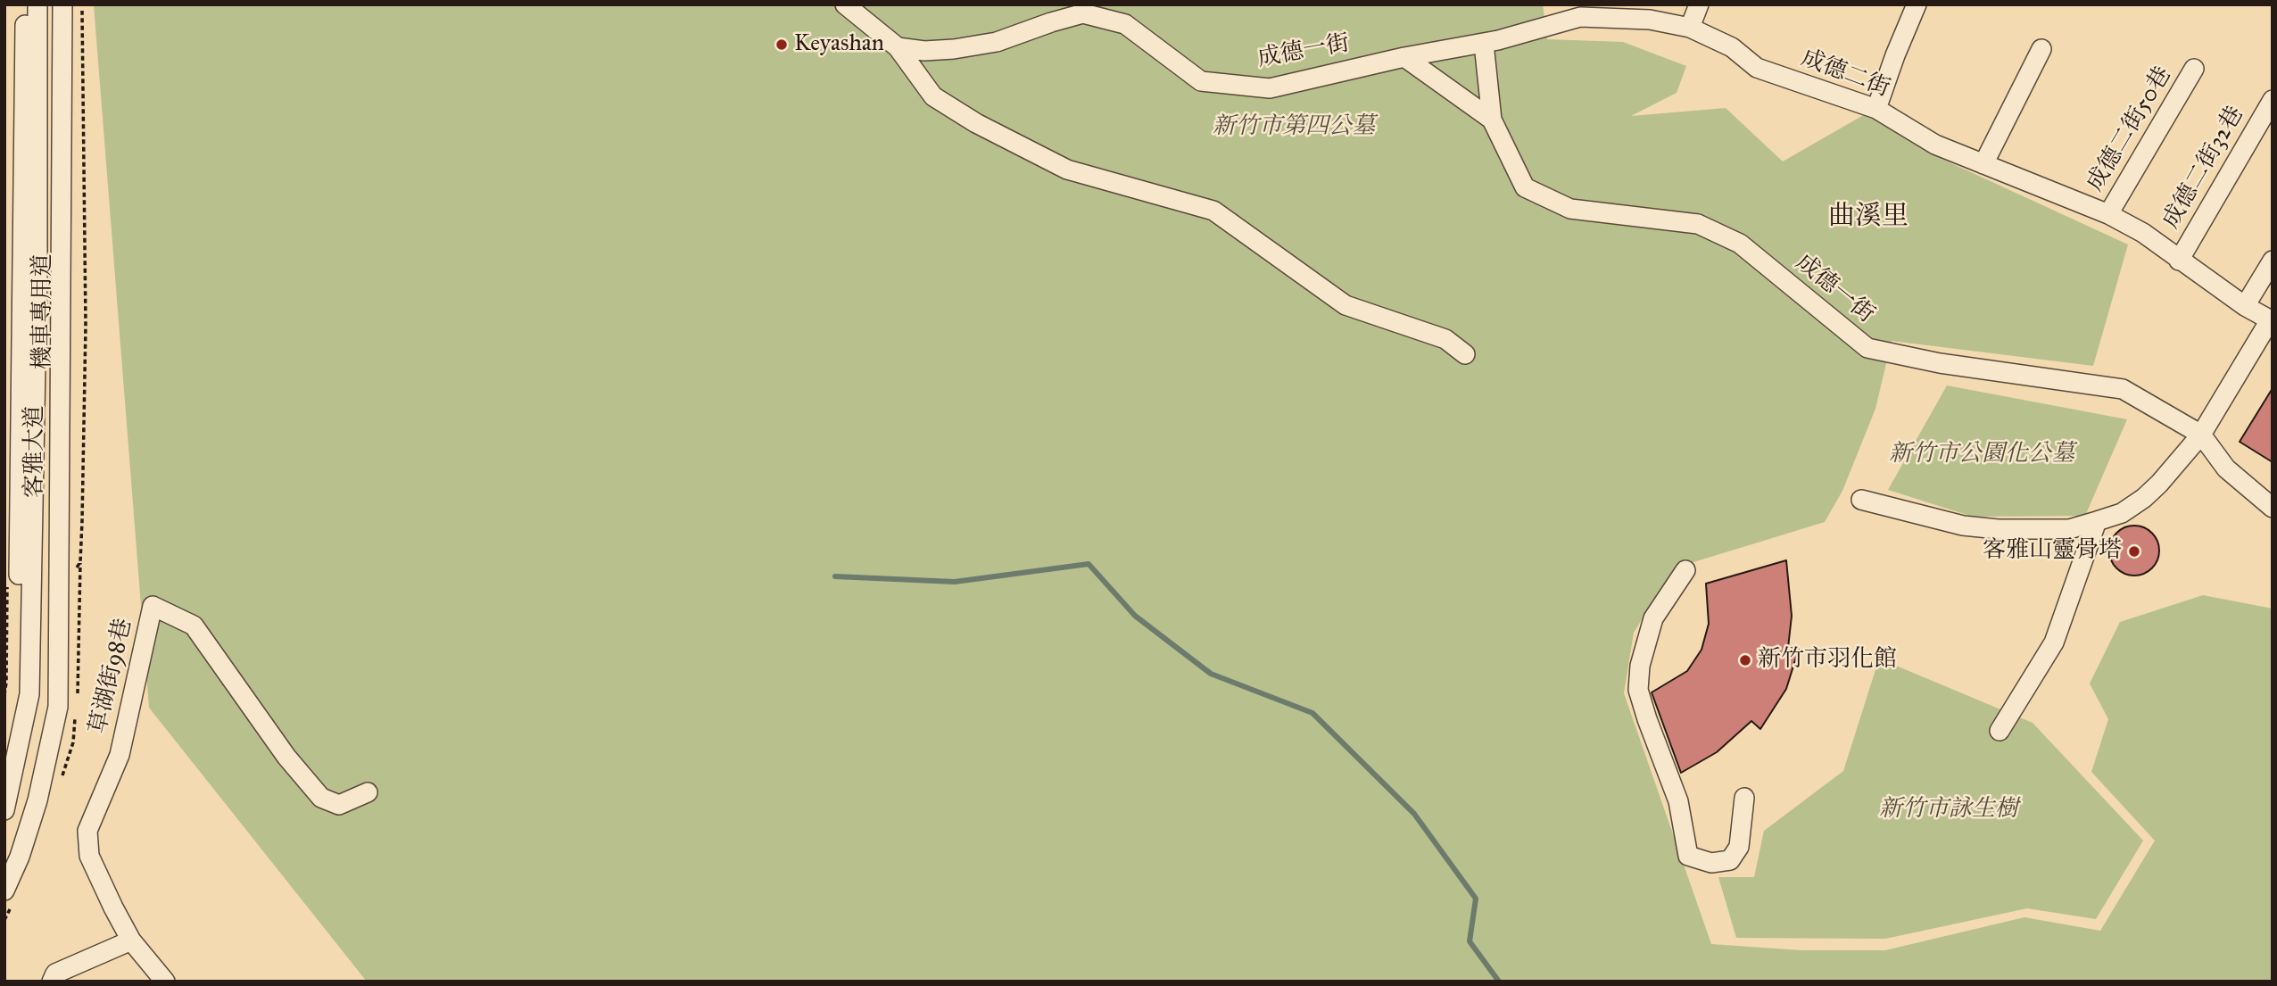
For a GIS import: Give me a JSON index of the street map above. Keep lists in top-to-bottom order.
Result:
{
  "streets": {
    "street": [
      "成德一街",
      "成德二街",
      "成德二街50巷",
      "成德二街32巷",
      "機車專用道",
      "客雅大道",
      "草湖街98巷"
    ]
  },
  "crossings": [
    ["成德一街", "成德二街"],
    ["成德二街", "成德二街50巷"],
    ["成德二街", "成德二街32巷"],
    ["機車專用道", "客雅大道"]
  ],
  "districts": ["曲溪里"],
  "parks": ["新竹市第四公墓", "新竹市公園化公墓", "新竹市詠生樹"],
  "places": ["Keyashan", "客雅山靈骨塔", "新竹市羽化館"]
}
